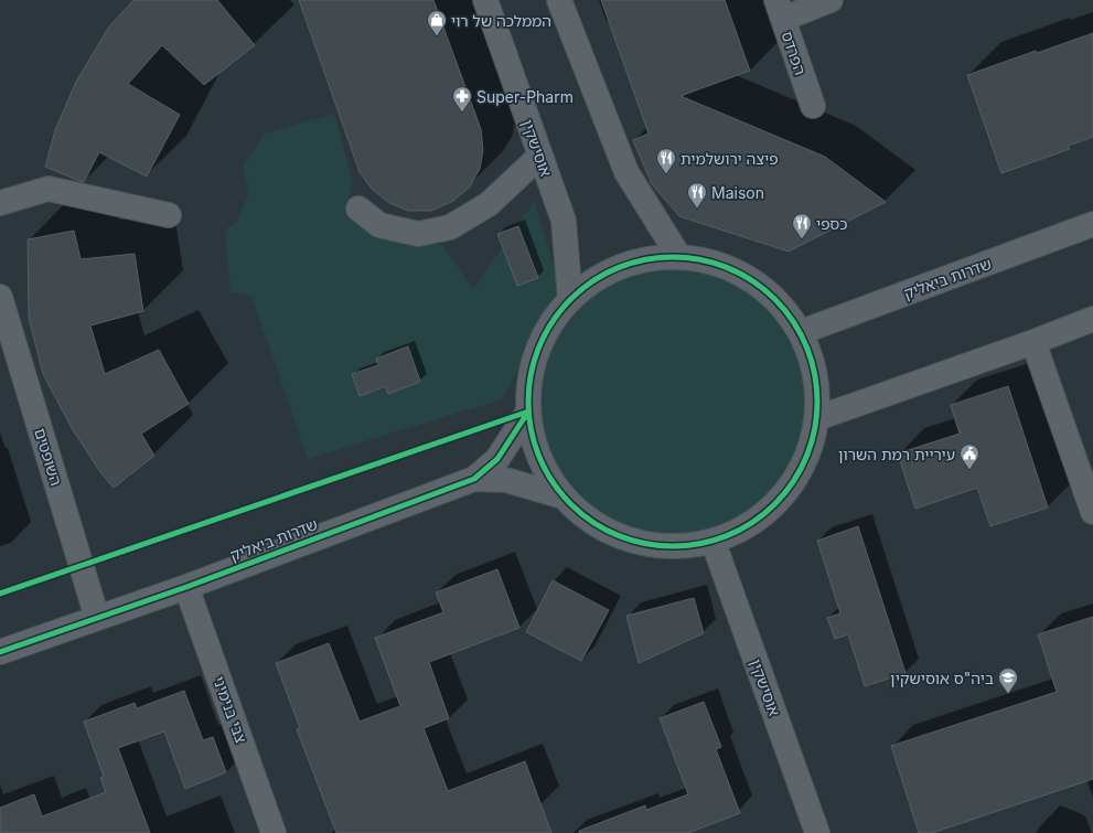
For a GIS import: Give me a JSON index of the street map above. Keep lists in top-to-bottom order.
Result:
{
  "streets": {
    "street": [
      "הפרדס",
      "אוסישקין",
      "שדרות ביאליק",
      "השופטים",
      "צבי בנימיני"
    ]
  },
  "crossings": [
    ["שדרות ביאליק", "השופטים"],
    ["שדרות ביאליק", "צבי בנימיני"]
  ],
  "places": {
    "shop": ["הממלכה של רוי"],
    "pharmacy": ["Super-Pharm"],
    "restaurant": ["פיצה ירושלמית", "Maison", "כספי"],
    "public building": ["עיריית רמת השרון"],
    "school or university": ["ביה\"ס אוסישקין"]
  }
}
